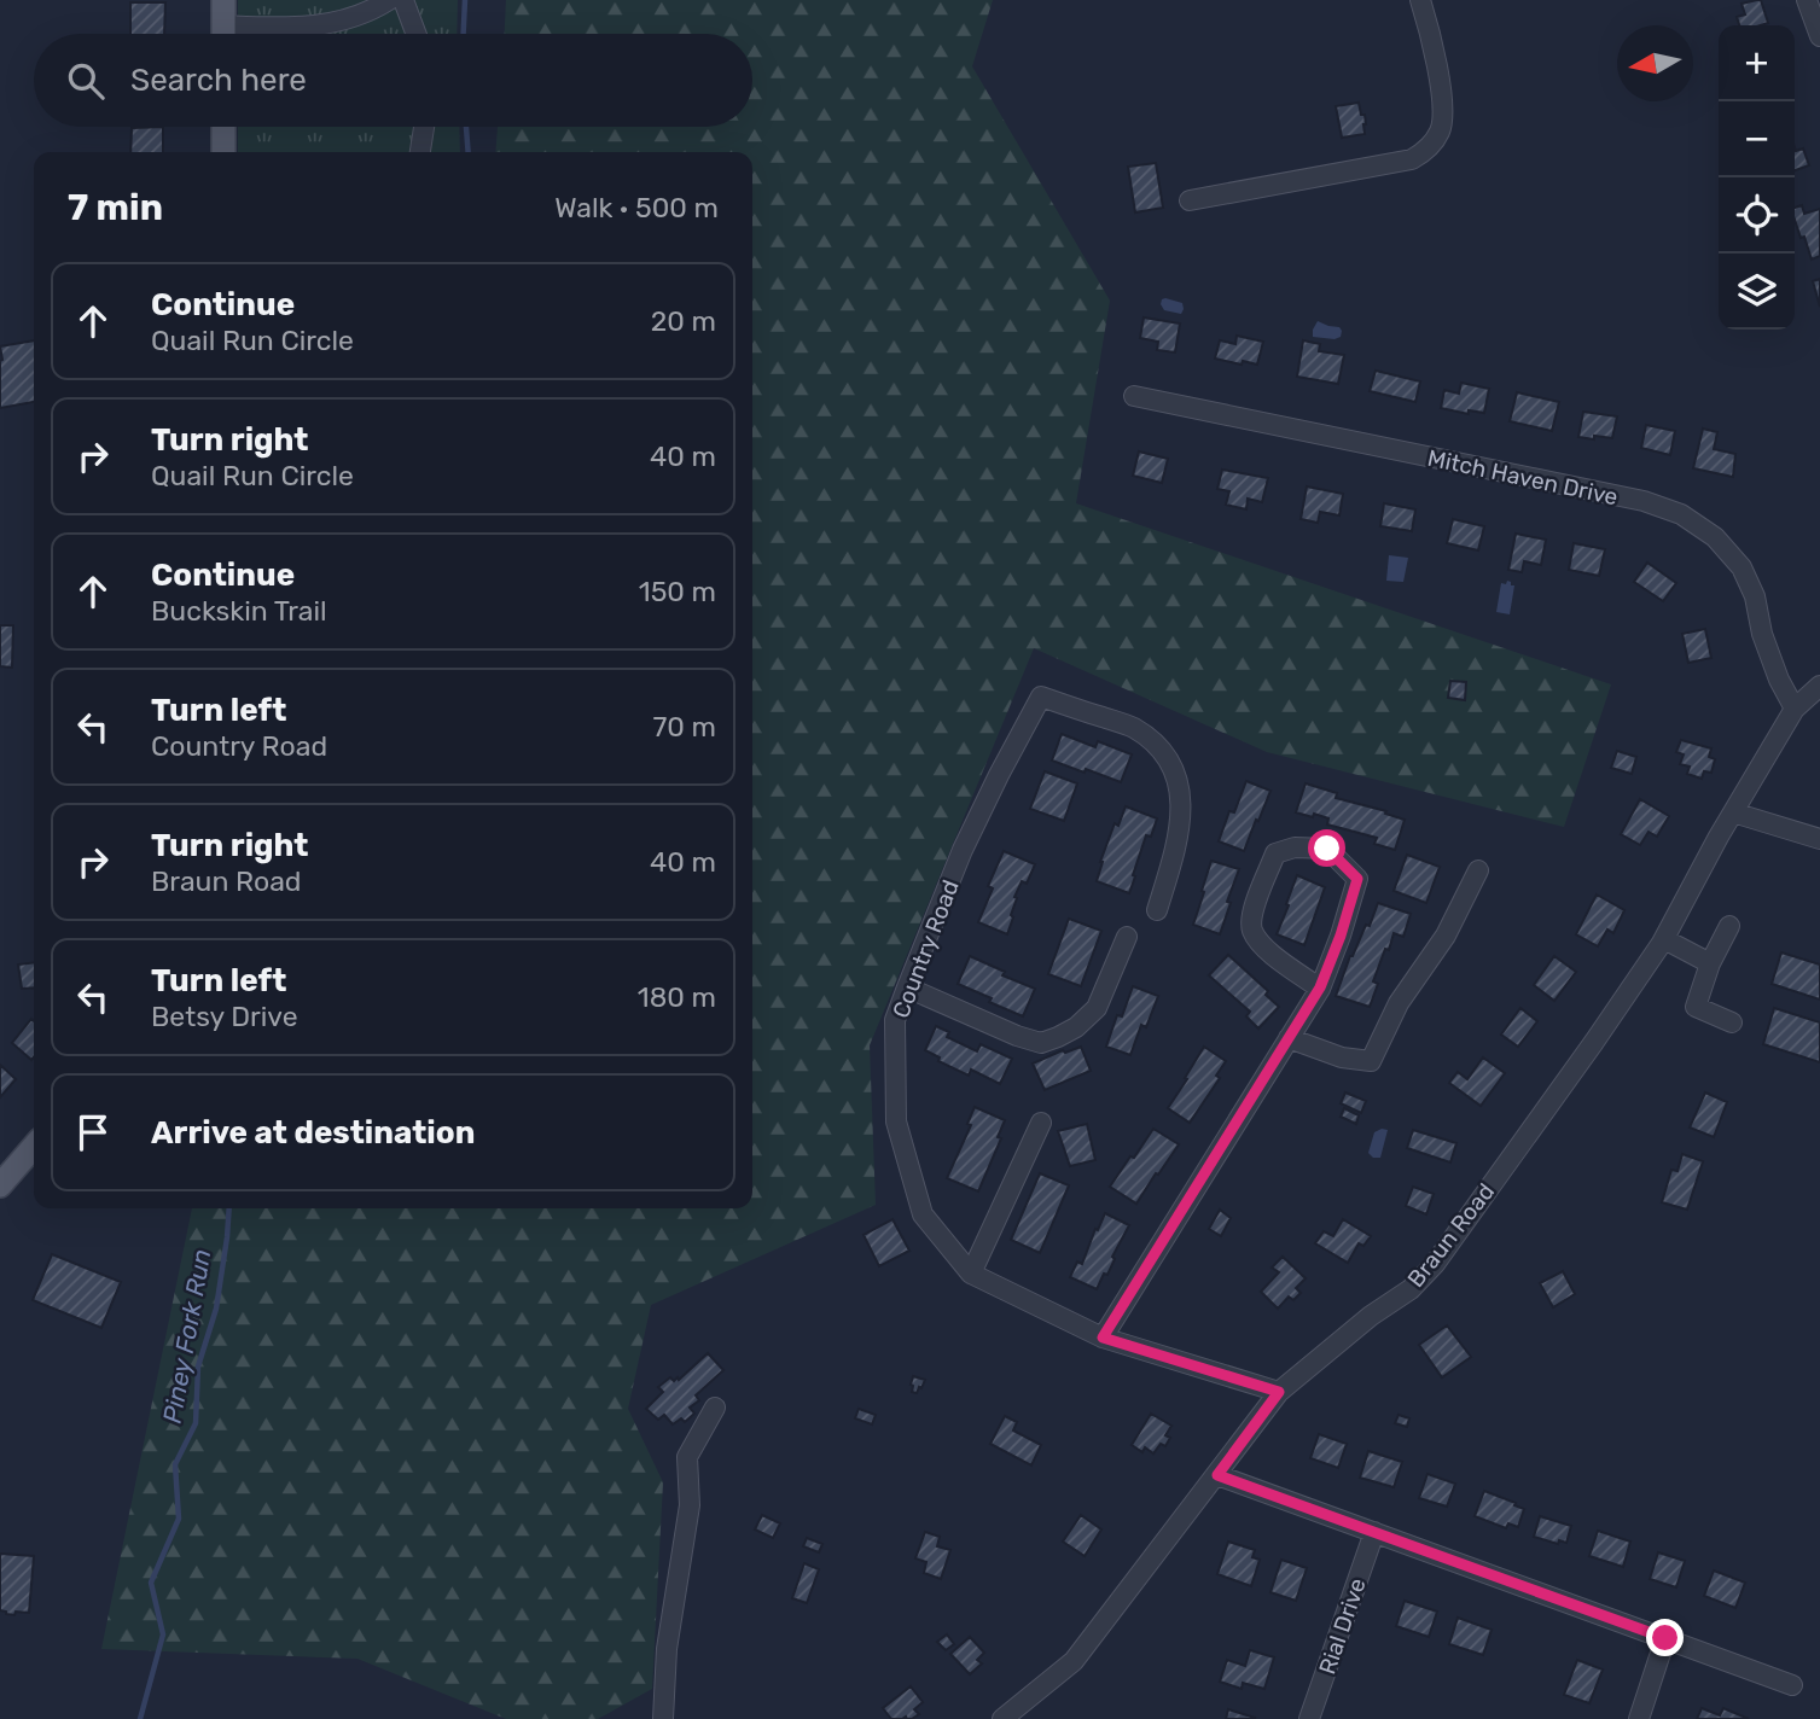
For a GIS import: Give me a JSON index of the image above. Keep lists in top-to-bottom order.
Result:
{
  "streets": {
    "street": [
      "Mitch Haven Drive",
      "Country Road",
      "Braun Road",
      "Rial Drive"
    ]
  },
  "crossings": [
    ["Mitch Haven Drive", "Braun Road"],
    ["Country Road", "Braun Road"]
  ],
  "water": ["Piney Fork Run"],
  "north": "left",
  "page": {
    "map_buttons": ["+", "−"],
    "search": "Search here",
    "heading": ["7 min", "Walk · 500 m"],
    "list": [
      ["Continue", "Quail Run Circle", "20 m"],
      ["Turn right", "Quail Run Circle", "40 m"],
      ["Continue", "Buckskin Trail", "150 m"],
      ["Turn left", "Country Road", "70 m"],
      ["Turn right", "Braun Road", "40 m"],
      ["Turn left", "Betsy Drive", "180 m"],
      "Arrive at destination"
    ]
  }
}
